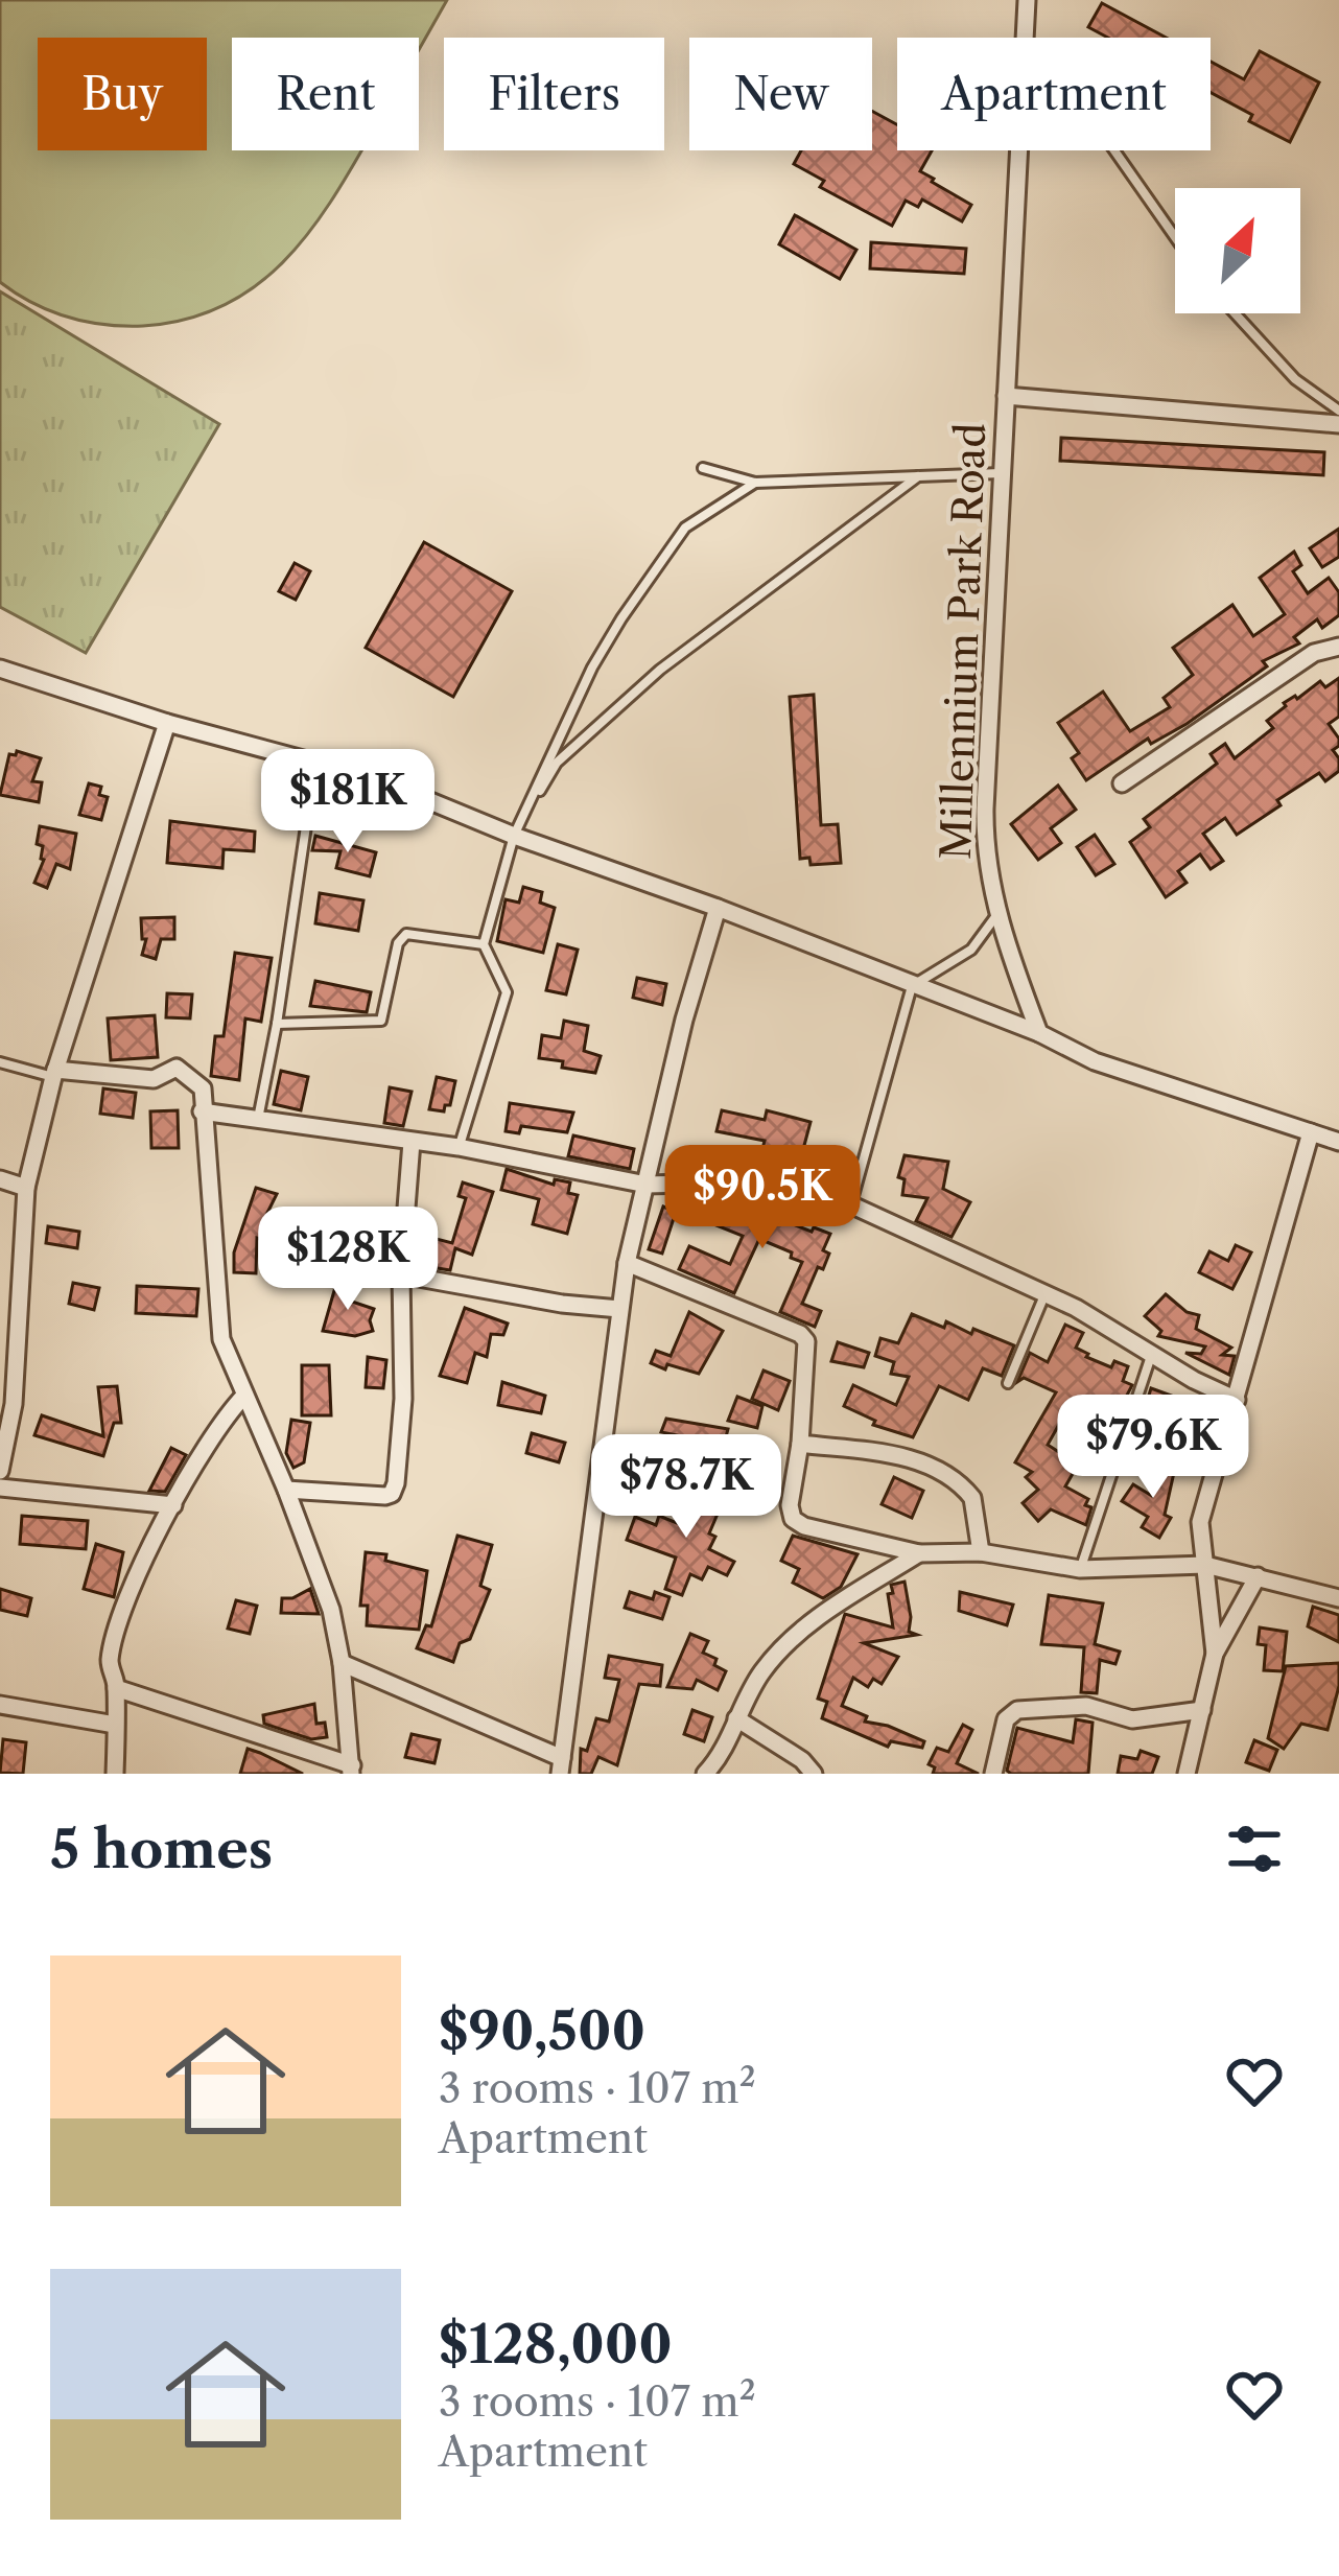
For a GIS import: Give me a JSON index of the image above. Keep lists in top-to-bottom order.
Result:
{
  "streets": {
    "street": ["Millennium Park Road"]
  },
  "north": "top right",
  "page": {
    "chip": [
      "Buy",
      "Rent",
      "Filters",
      "New",
      "Apartment"
    ],
    "price": [
      "$181K",
      "$90.5K",
      "$128K",
      "$79.6K",
      "$78.7K"
    ],
    "heading": "5 homes",
    "list": [
      {
        "name": "$90,500",
        "note": "3 rooms · 107 m² · Apartment"
      },
      {
        "name": "$128,000",
        "note": "3 rooms · 107 m² · Apartment"
      }
    ]
  }
}
